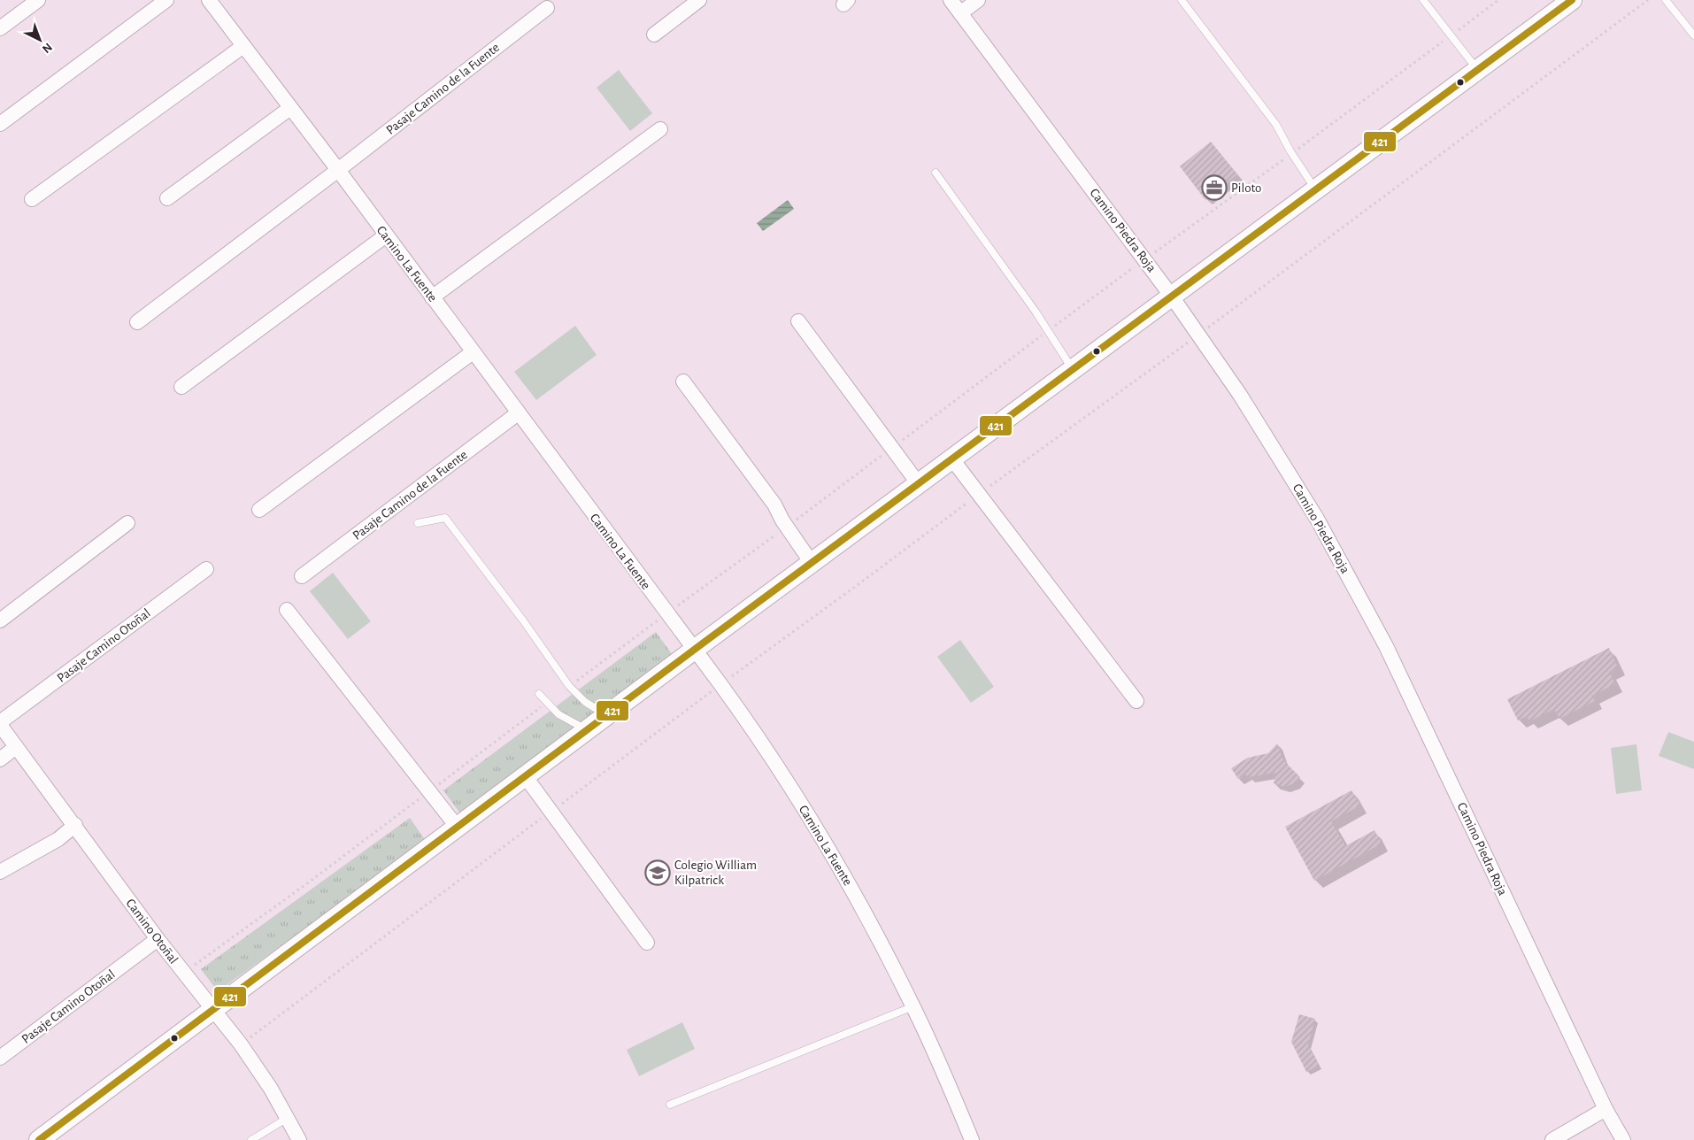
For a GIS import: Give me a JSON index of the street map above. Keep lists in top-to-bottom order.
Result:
{
  "streets": {
    "street": [
      "Pasaje Camino de la Fuente",
      "Camino Piedra Roja",
      "Camino La Fuente",
      "Pasaje Camino Otoñal",
      "Camino Otoñal"
    ]
  },
  "crossings": [
    ["Pasaje Camino de la Fuente", "Camino La Fuente"],
    ["Pasaje Camino Otoñal", "Camino Otoñal"]
  ],
  "places": {
    "office": ["Piloto"],
    "school or university": ["Colegio William Kilpatrick"]
  },
  "lines": ["transit line 421"],
  "north": "bottom right"
}
